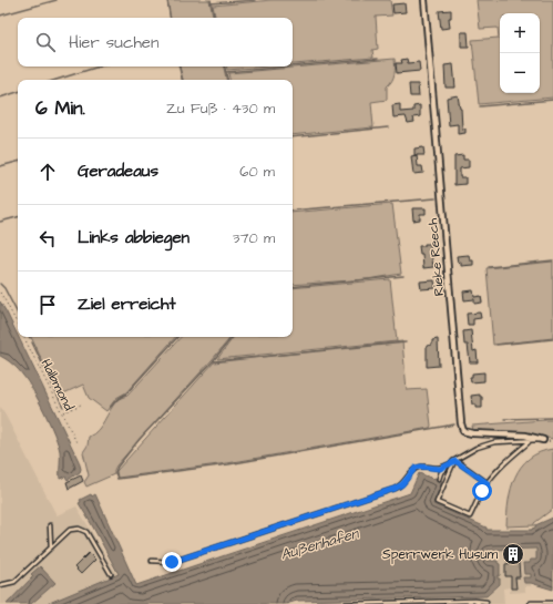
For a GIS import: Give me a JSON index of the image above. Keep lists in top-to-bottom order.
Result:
{
  "streets": {
    "street": ["Rieke Reech"],
    "path": ["Halbmond"]
  },
  "water": ["Außenhafen"],
  "places": {
    "building": ["Sperrwerk Husum"]
  },
  "page": {
    "map_buttons": ["+", "−"],
    "search": "Hier suchen",
    "heading": ["6 Min.", "Zu Fuß · 430 m"],
    "list": [
      ["Geradeaus", "60 m"],
      ["Links abbiegen", "370 m"],
      "Ziel erreicht"
    ]
  }
}
